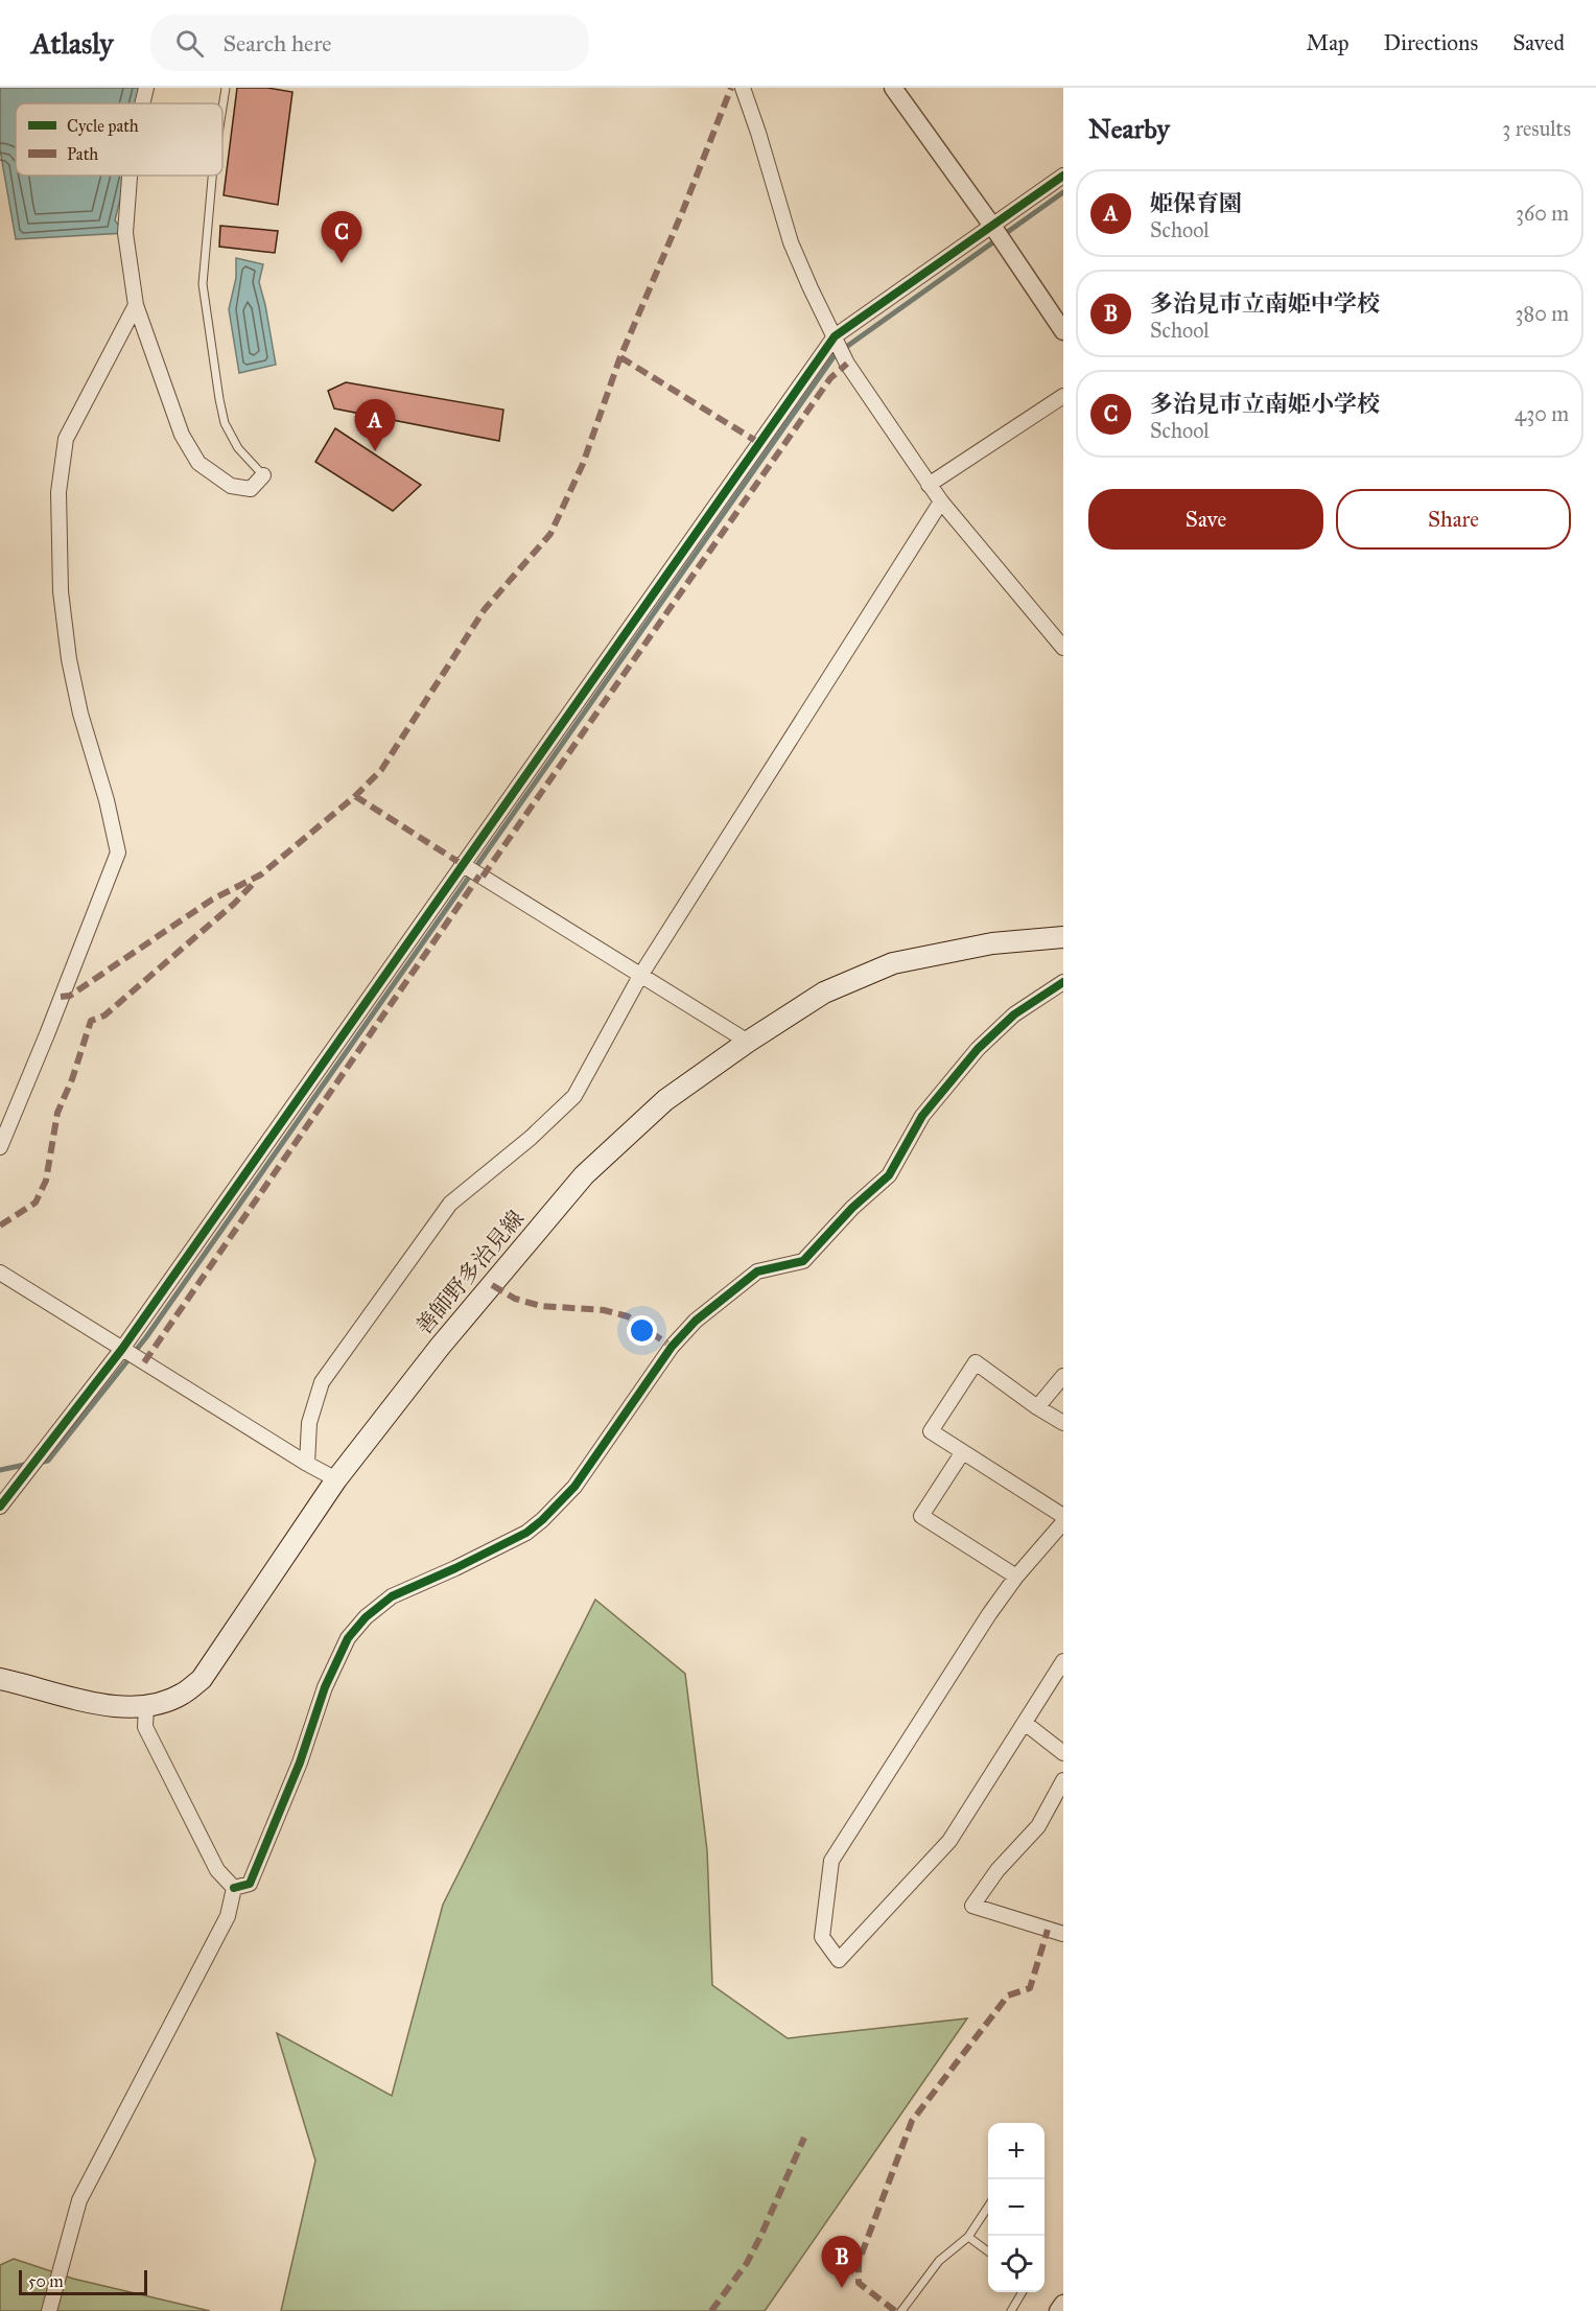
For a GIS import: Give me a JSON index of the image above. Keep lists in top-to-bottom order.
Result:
{
  "streets": {
    "main road": ["善師野多治見線"]
  },
  "legend": ["Cycle path", "Path"],
  "scale_bar": "50 m",
  "page": {
    "header": "Atlasly",
    "search": "Search here",
    "nav": ["Map", "Directions", "Saved"],
    "heading": ["Nearby", "3 results"],
    "list": [
      {
        "mark": "A",
        "name": "姫保育園",
        "note": "School",
        "value": "360 m"
      },
      {
        "mark": "B",
        "name": "多治見市立南姫中学校",
        "note": "School",
        "value": "380 m"
      },
      {
        "mark": "C",
        "name": "多治見市立南姫小学校",
        "note": "School",
        "value": "430 m"
      }
    ],
    "pins": ["C", "A", "B"],
    "buttons": ["Save", "Share"],
    "map_buttons": ["+", "−"],
    "scale": "50 m"
  }
}
